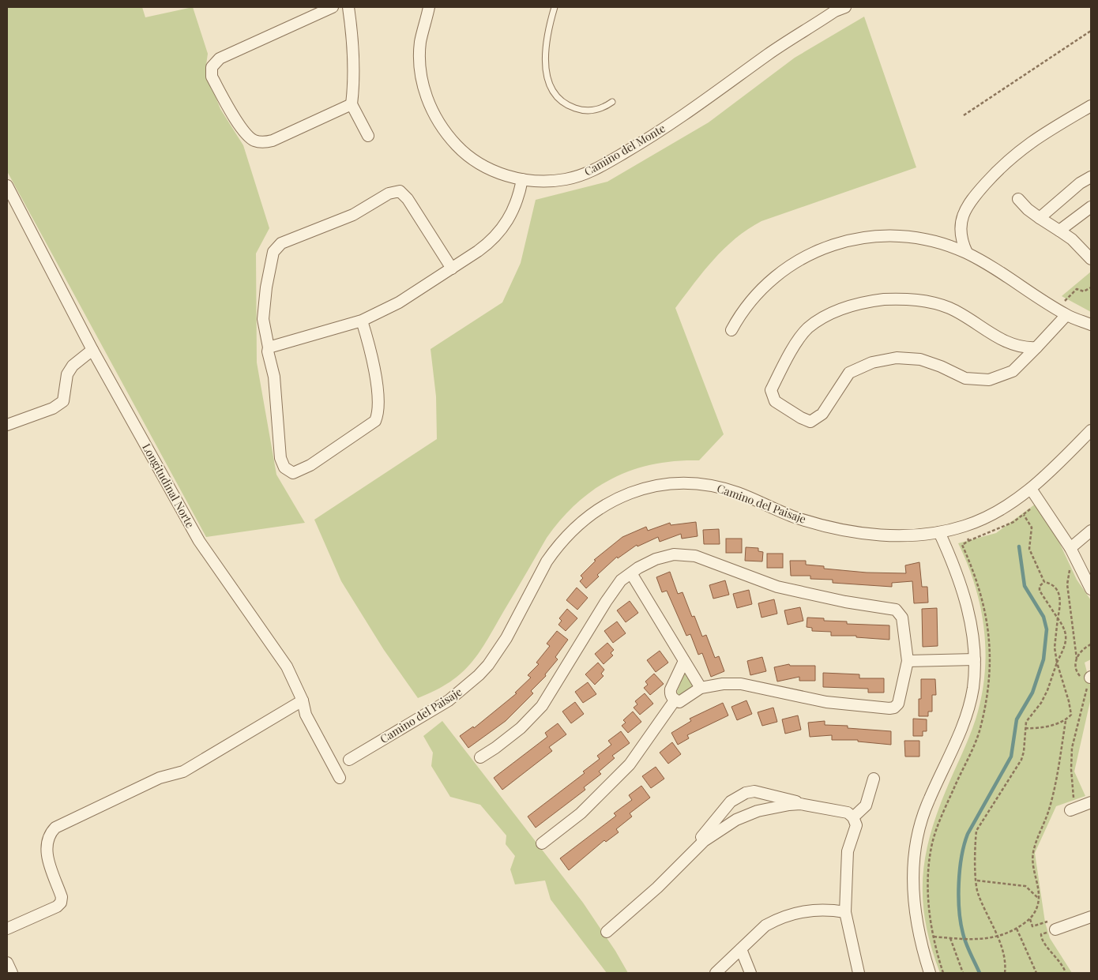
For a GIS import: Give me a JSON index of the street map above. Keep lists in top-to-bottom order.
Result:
{
  "streets": {
    "street": ["Camino del Monte", "Longitudinal Norte", "Camino del Paisaje"]
  }
}
